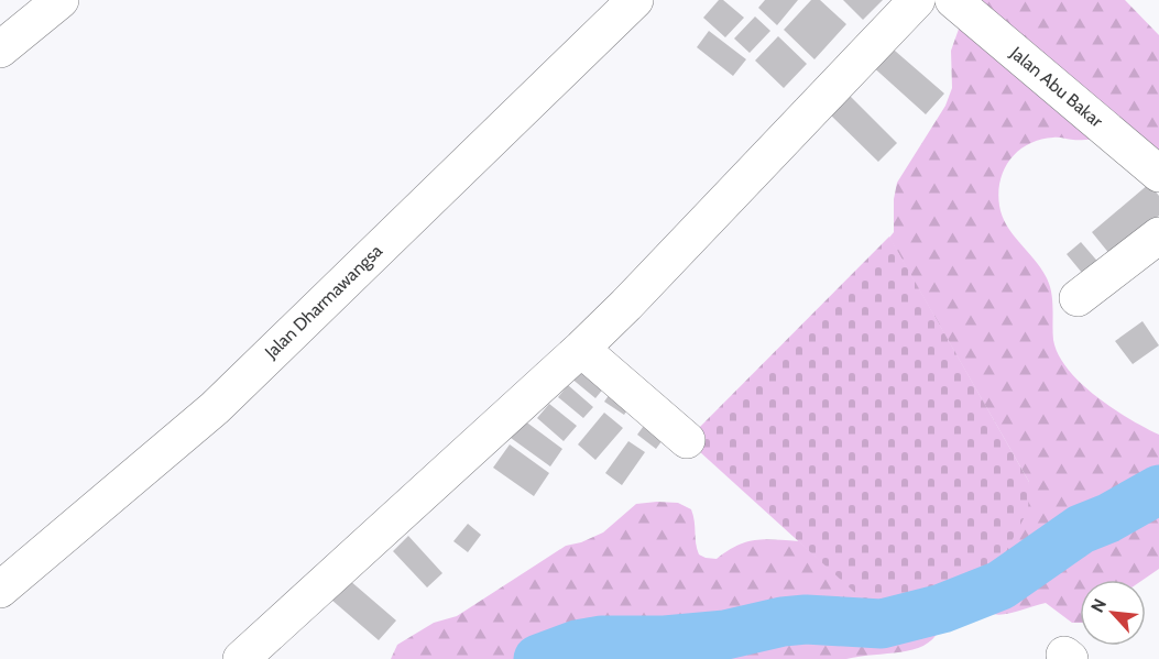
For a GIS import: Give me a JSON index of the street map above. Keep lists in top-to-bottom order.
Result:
{
  "streets": {
    "street": ["Jalan Abu Bakar", "Jalan Dharmawangsa"]
  },
  "north": "top left"
}
